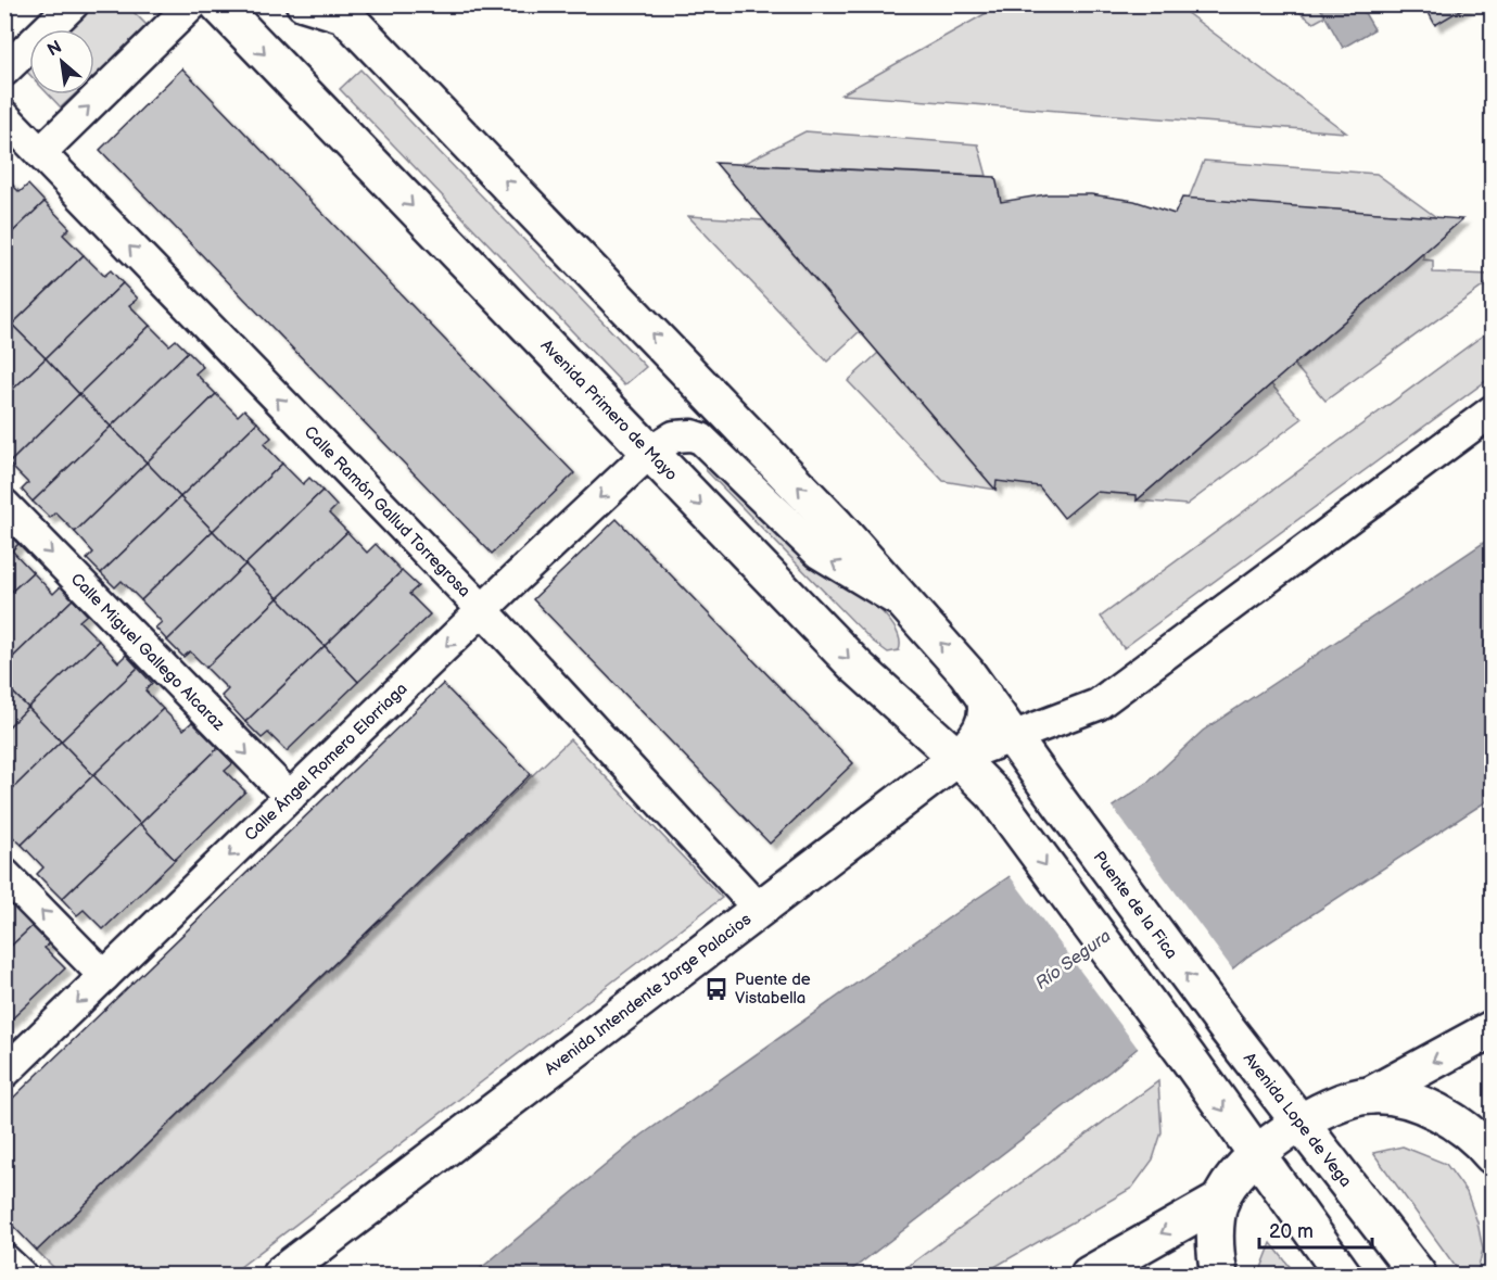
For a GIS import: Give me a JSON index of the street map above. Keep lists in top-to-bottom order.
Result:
{
  "streets": {
    "main road": [
      "Avenida Primero de Mayo",
      "Puente de la Fica",
      "Avenida Intendente Jorge Palacios",
      "Avenida Lope de Vega"
    ],
    "street": ["Calle Ramón Gallud Torregrosa", "Calle Miguel Gallego Alcaraz", "Calle Ángel Romero Elorriaga"]
  },
  "crossings": [
    ["Avenida Primero de Mayo", "Calle Ángel Romero Elorriaga"],
    ["Avenida Primero de Mayo", "Avenida Intendente Jorge Palacios"],
    ["Calle Ramón Gallud Torregrosa", "Calle Ángel Romero Elorriaga"],
    ["Calle Ramón Gallud Torregrosa", "Avenida Intendente Jorge Palacios"],
    ["Calle Miguel Gallego Alcaraz", "Calle Ángel Romero Elorriaga"],
    ["Puente de la Fica", "Avenida Lope de Vega"]
  ],
  "one_way": ["Calle Ramón Gallud Torregrosa", "Calle Ángel Romero Elorriaga", "Puente de la Fica"],
  "water": ["Río Segura"],
  "places": {
    "bus stop": ["Puente de Vistabella"]
  },
  "scale_bar": "20 m",
  "north": "top left"
}
